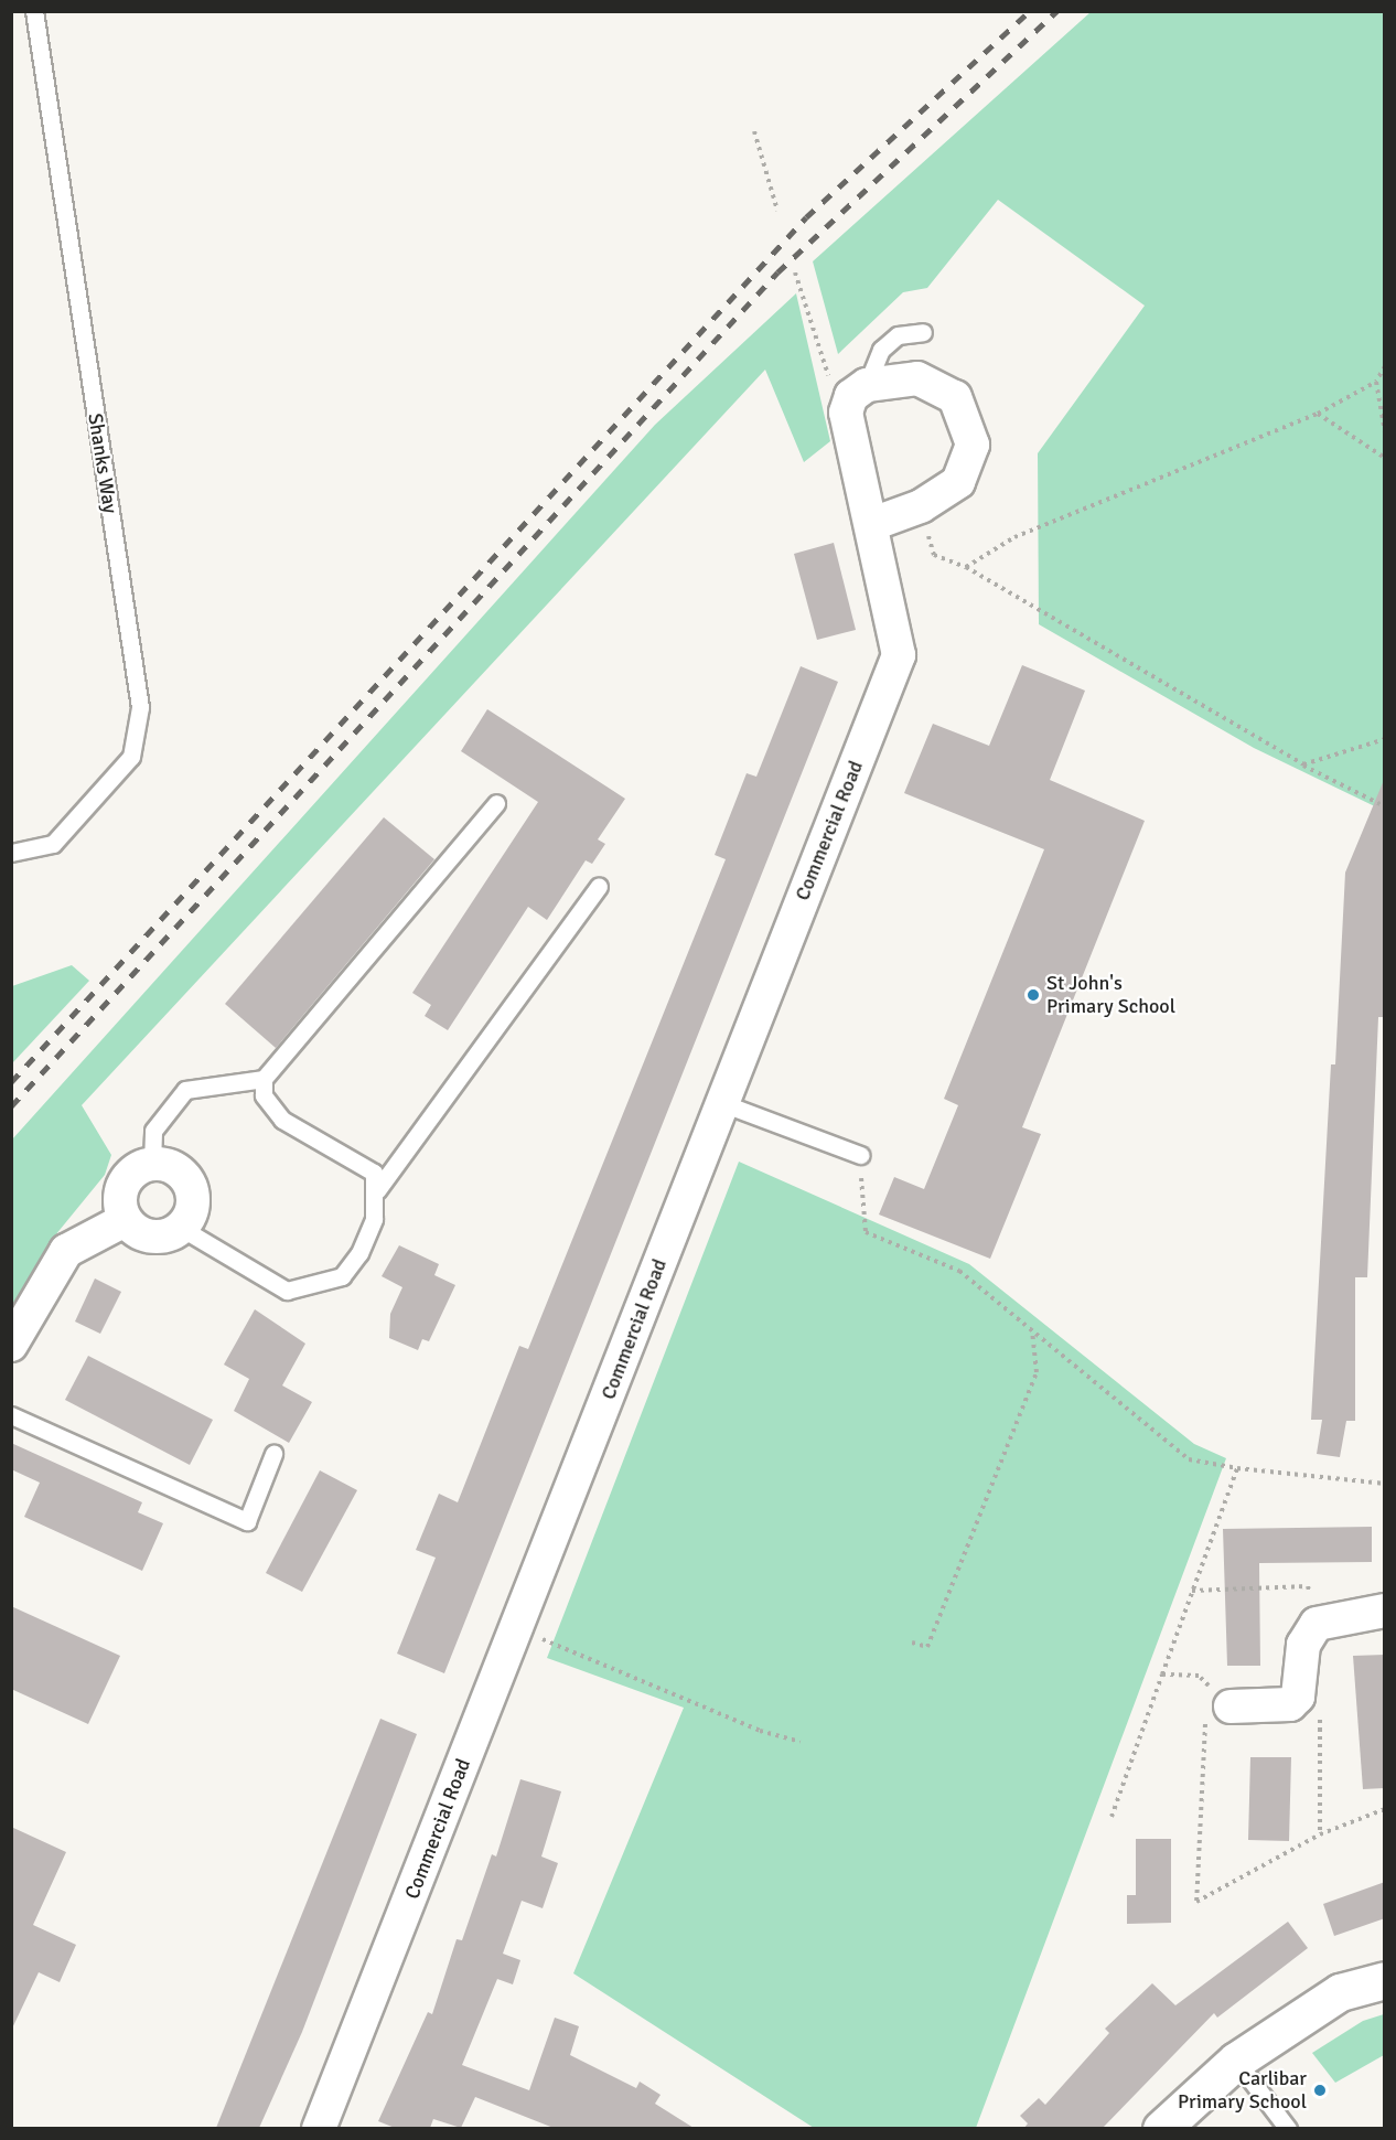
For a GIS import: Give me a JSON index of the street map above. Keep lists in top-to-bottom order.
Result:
{
  "streets": {
    "street": ["Commercial Road"],
    "lane": ["Shanks Way"]
  },
  "places": ["St John's Primary School", "Carlibar Primary School"]
}
